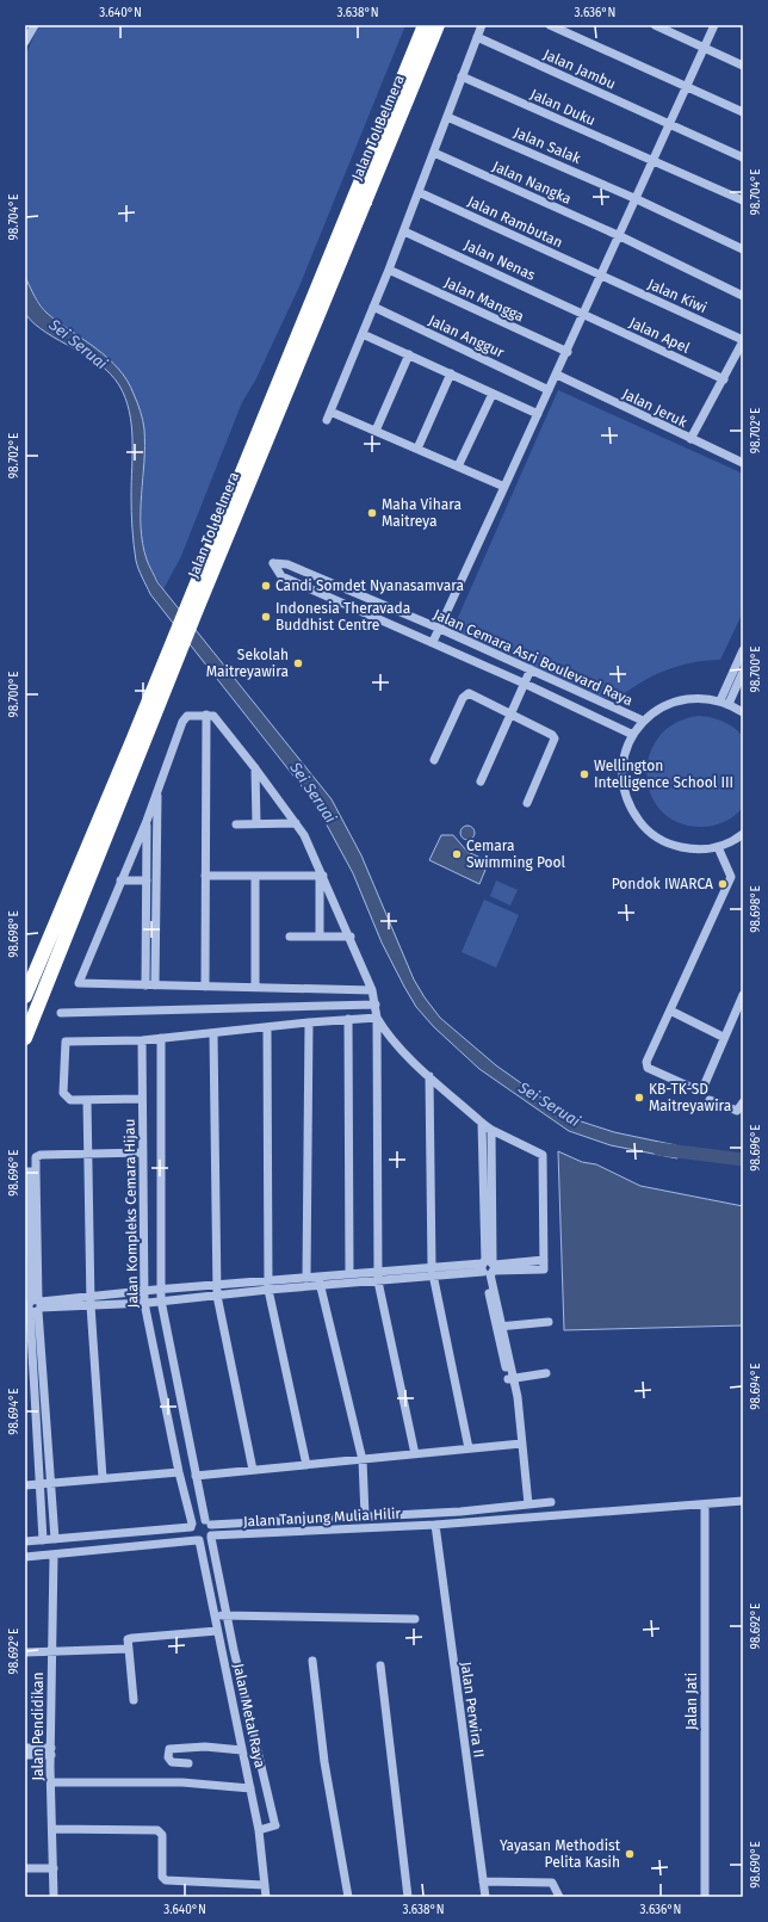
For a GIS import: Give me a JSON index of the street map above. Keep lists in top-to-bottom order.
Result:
{
  "streets": {
    "highway": ["Jalan Tol Belmera"],
    "street": [
      "Jalan Jambu",
      "Jalan Duku",
      "Jalan Salak",
      "Jalan Nangka",
      "Jalan Rambutan",
      "Jalan Nenas",
      "Jalan Kiwi",
      "Jalan Mangga",
      "Jalan Apel",
      "Jalan Anggur",
      "Jalan Jeruk",
      "Jalan Cemara Asri Boulevard Raya",
      "Jalan Kompleks Cemara Hijau",
      "Jalan Tanjung Mulia Hilir",
      "Jalan Jati",
      "Jalan Perwira II",
      "Jalan Metal Raya",
      "Jalan Pendidikan"
    ]
  },
  "crossings": [
    ["Jalan Rambutan", "Jalan Kiwi"],
    ["Jalan Nenas", "Jalan Apel"],
    ["Jalan Kompleks Cemara Hijau", "Jalan Tanjung Mulia Hilir"],
    ["Jalan Kompleks Cemara Hijau", "Jalan Metal Raya"],
    ["Jalan Tanjung Mulia Hilir", "Jalan Jati"],
    ["Jalan Tanjung Mulia Hilir", "Jalan Perwira II"],
    ["Jalan Tanjung Mulia Hilir", "Jalan Metal Raya"]
  ],
  "water": ["Sei Seruai"],
  "places": [
    "Maha Vihara Maitreya",
    "Candi Somdet Nyanasamvara",
    "Indonesia Theravada Buddhist Centre",
    "Sekolah Maitreyawira",
    "Wellington Intelligence School III",
    "Cemara Swimming Pool",
    "Pondok IWARCA",
    "KB-TK-SD Maitreyawira",
    "Yayasan Methodist Pelita Kasih"
  ],
  "coordinates": [
    "3.640°N",
    "3.638°N",
    "3.636°N",
    "98.704°E",
    "98.702°E",
    "98.700°E",
    "98.698°E",
    "98.696°E",
    "98.694°E",
    "98.692°E",
    "98.690°E"
  ]
}
